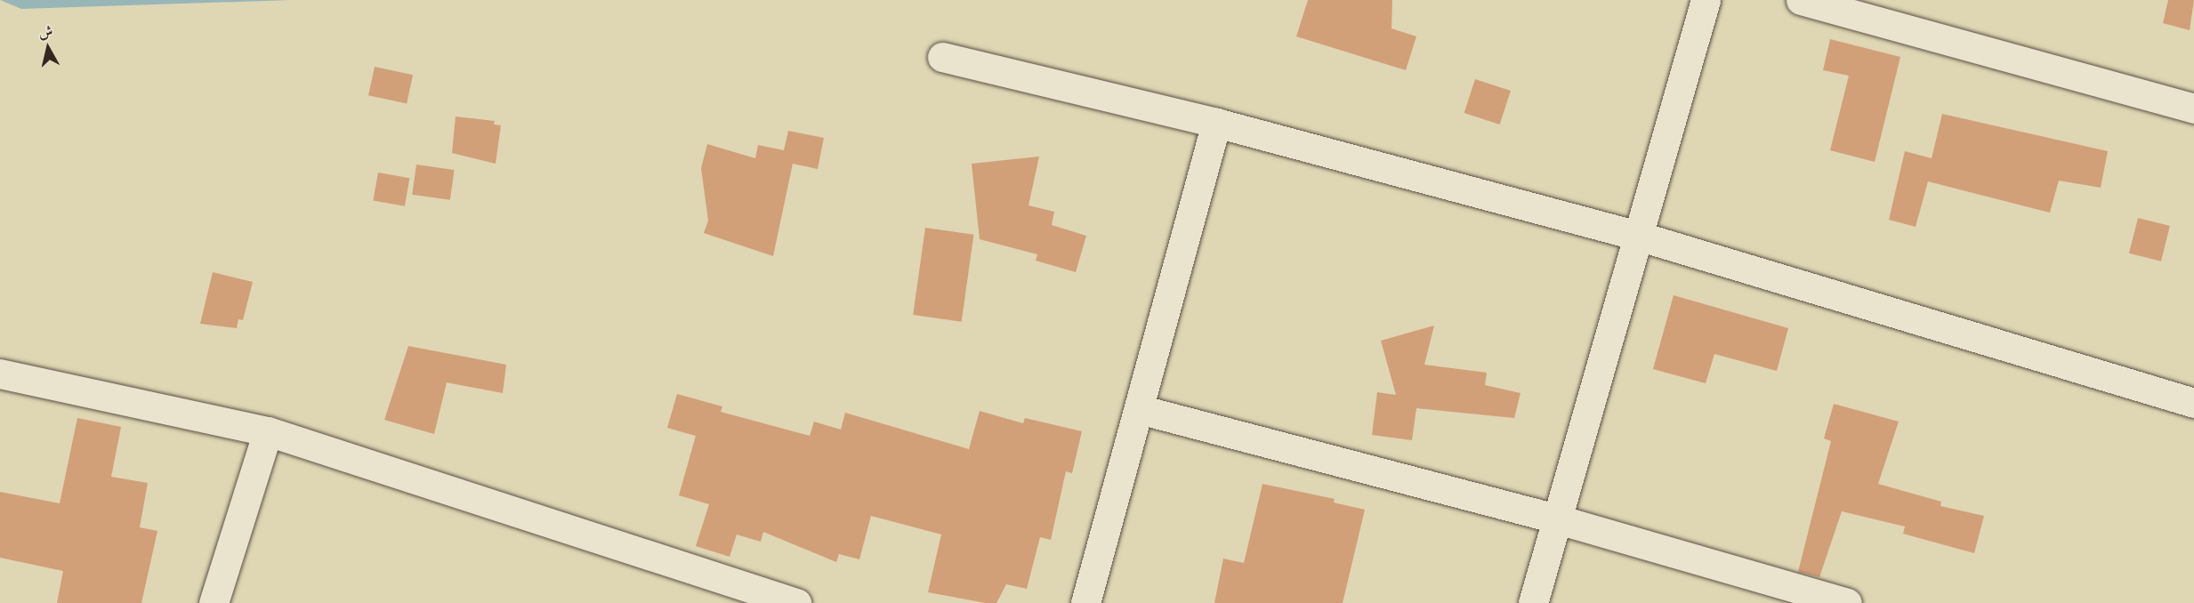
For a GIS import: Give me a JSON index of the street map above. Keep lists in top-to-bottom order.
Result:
{
  "north": "top"
}
